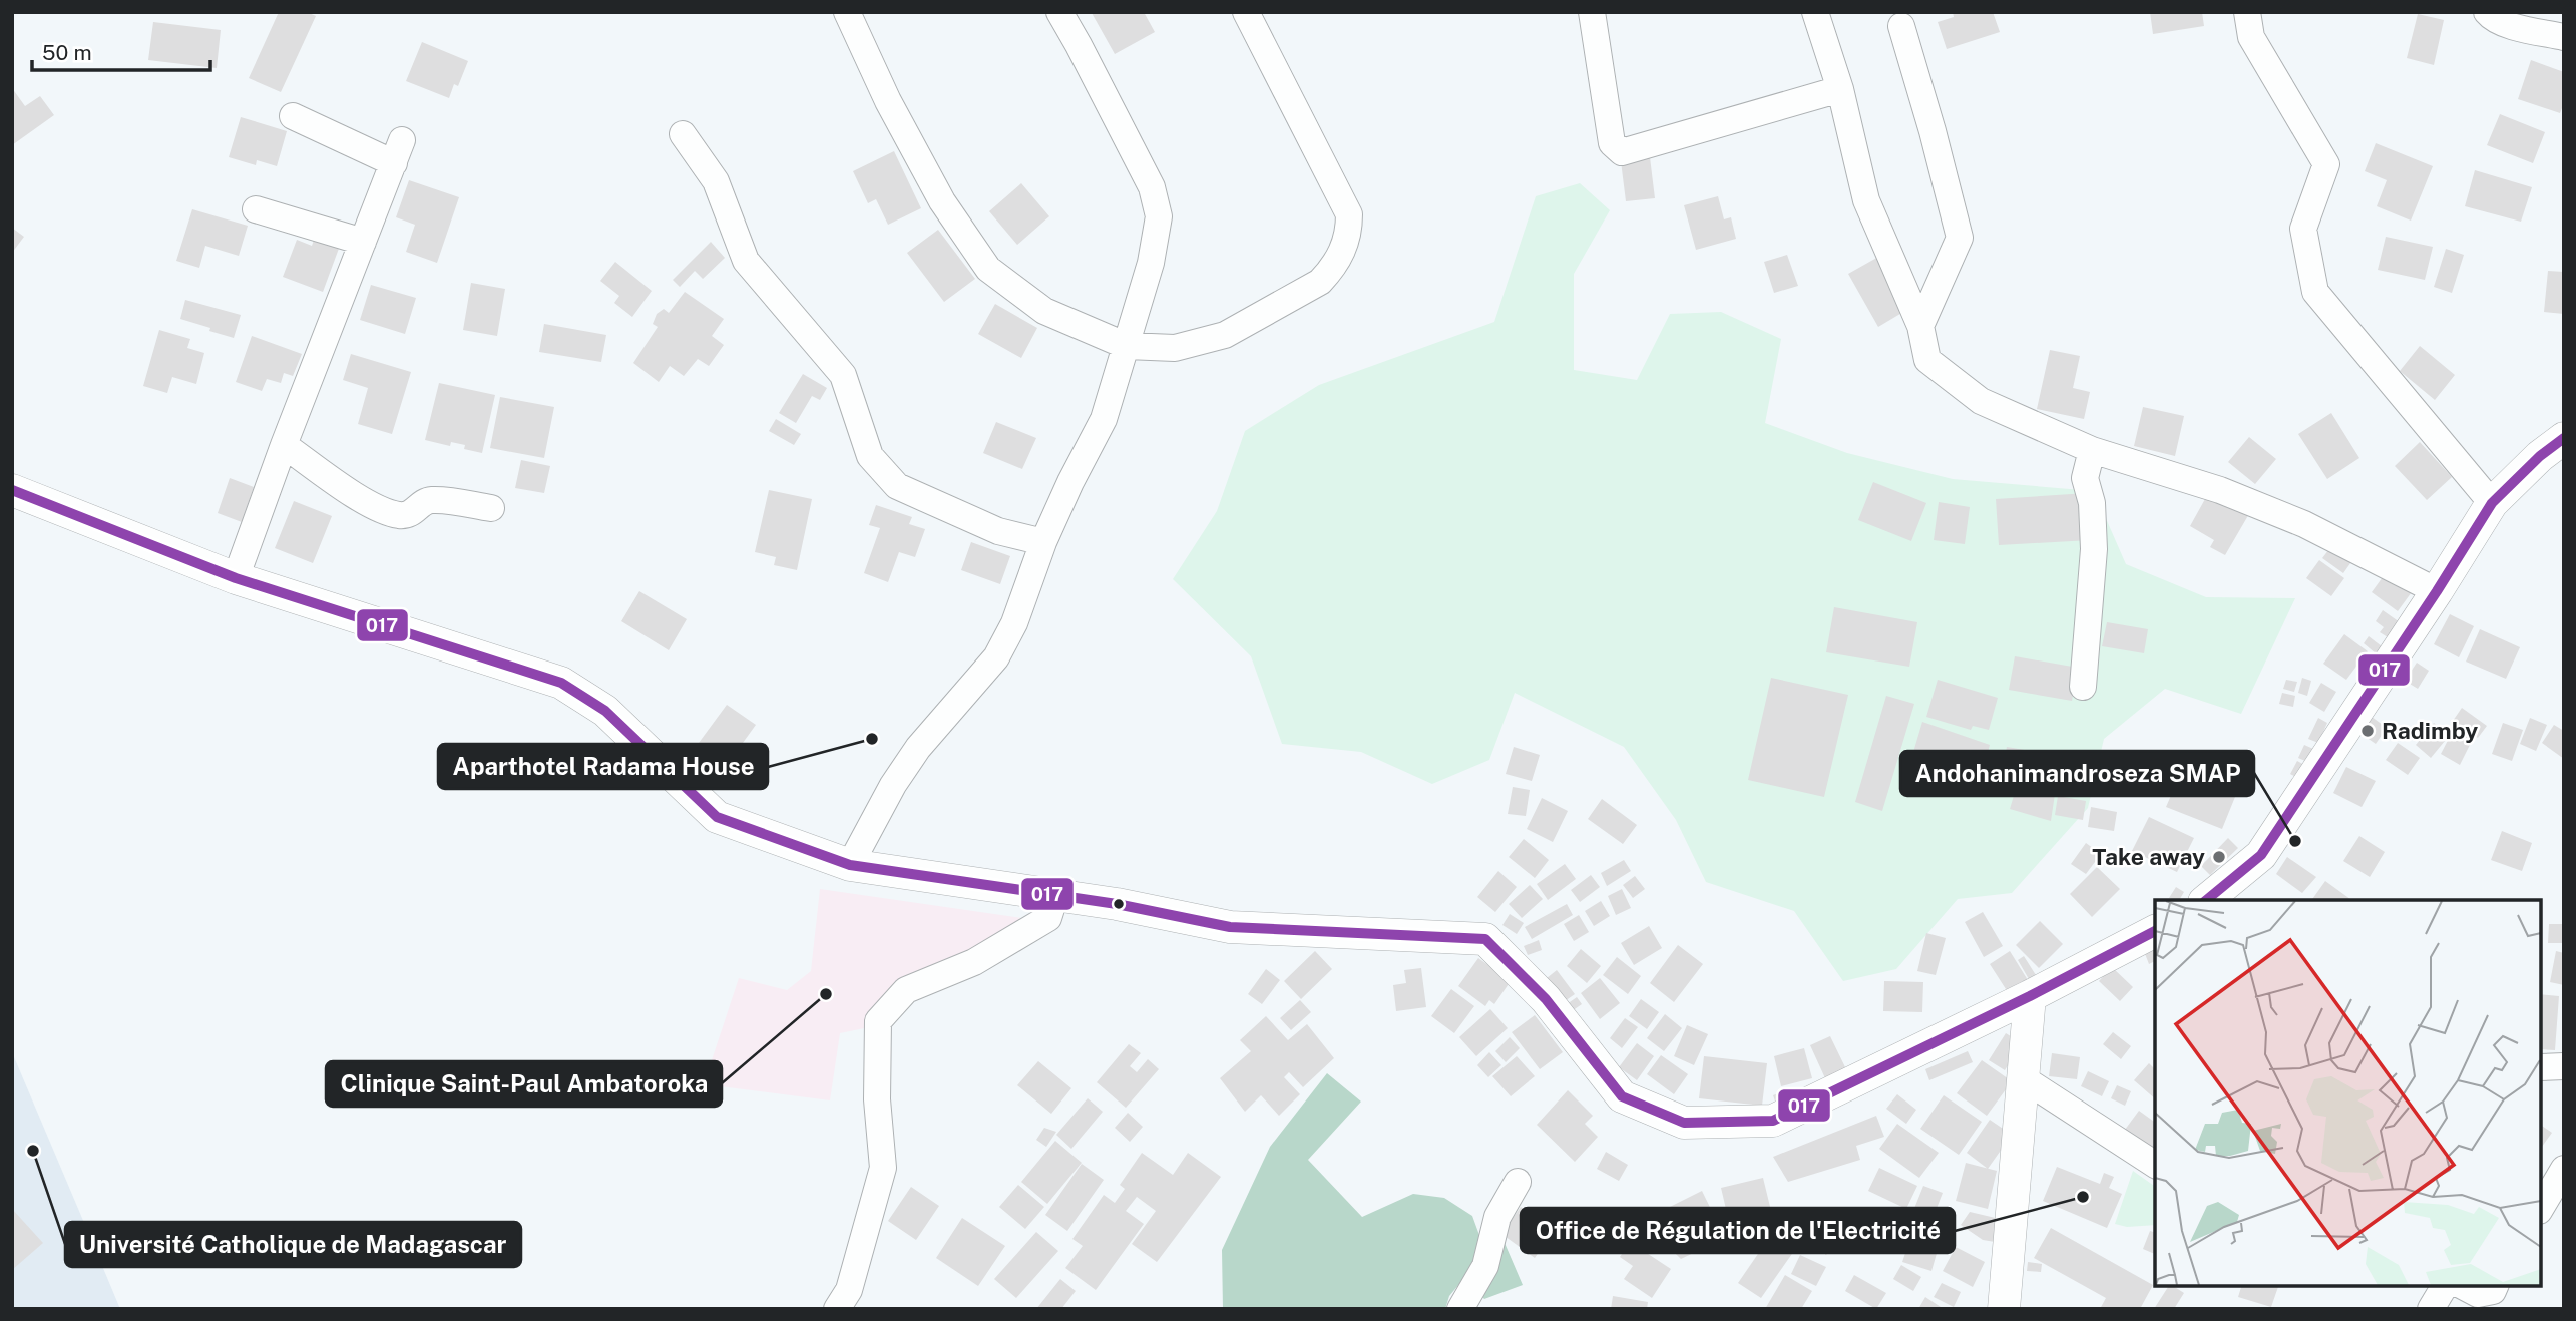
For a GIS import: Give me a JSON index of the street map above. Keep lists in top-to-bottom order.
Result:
{
  "places": [
    "Radimby",
    "Aparthotel Radama House",
    "Andohanimandroseza SMAP",
    "Take away",
    "Clinique Saint-Paul Ambatoroka",
    "Université Catholique de Madagascar",
    "Office de Régulation de l'Electricité"
  ],
  "lines": ["transit line 017"],
  "scale_bar": "50 m"
}
